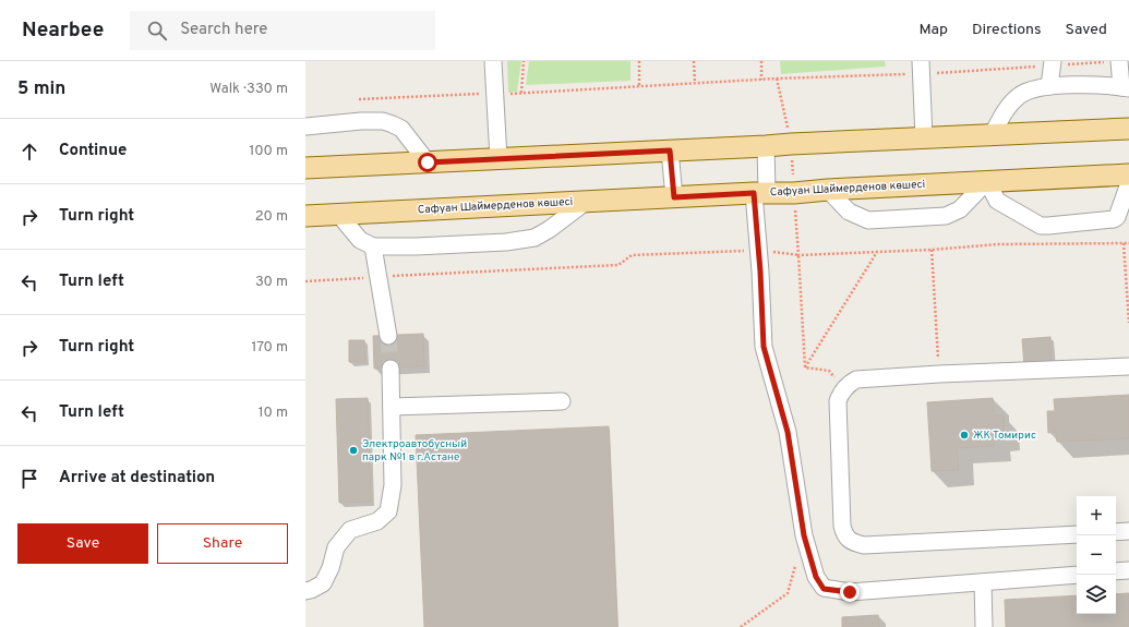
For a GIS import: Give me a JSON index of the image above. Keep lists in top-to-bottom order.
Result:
{
  "streets": {
    "main road": ["Сафуан Шаймерденов көшесі"]
  },
  "places": ["ЖК Томирис", "Электроавтобусный парк №1 в г.Астане"],
  "page": {
    "header": "Nearbee",
    "search": "Search here",
    "nav": ["Map", "Directions", "Saved"],
    "heading": ["5 min", "Walk · 330 m"],
    "list": [
      ["Continue", "100 m"],
      ["Turn right", "20 m"],
      ["Turn left", "30 m"],
      ["Turn right", "170 m"],
      ["Turn left", "10 m"],
      "Arrive at destination"
    ],
    "map_buttons": ["+", "−"],
    "buttons": ["Save", "Share"]
  }
}
